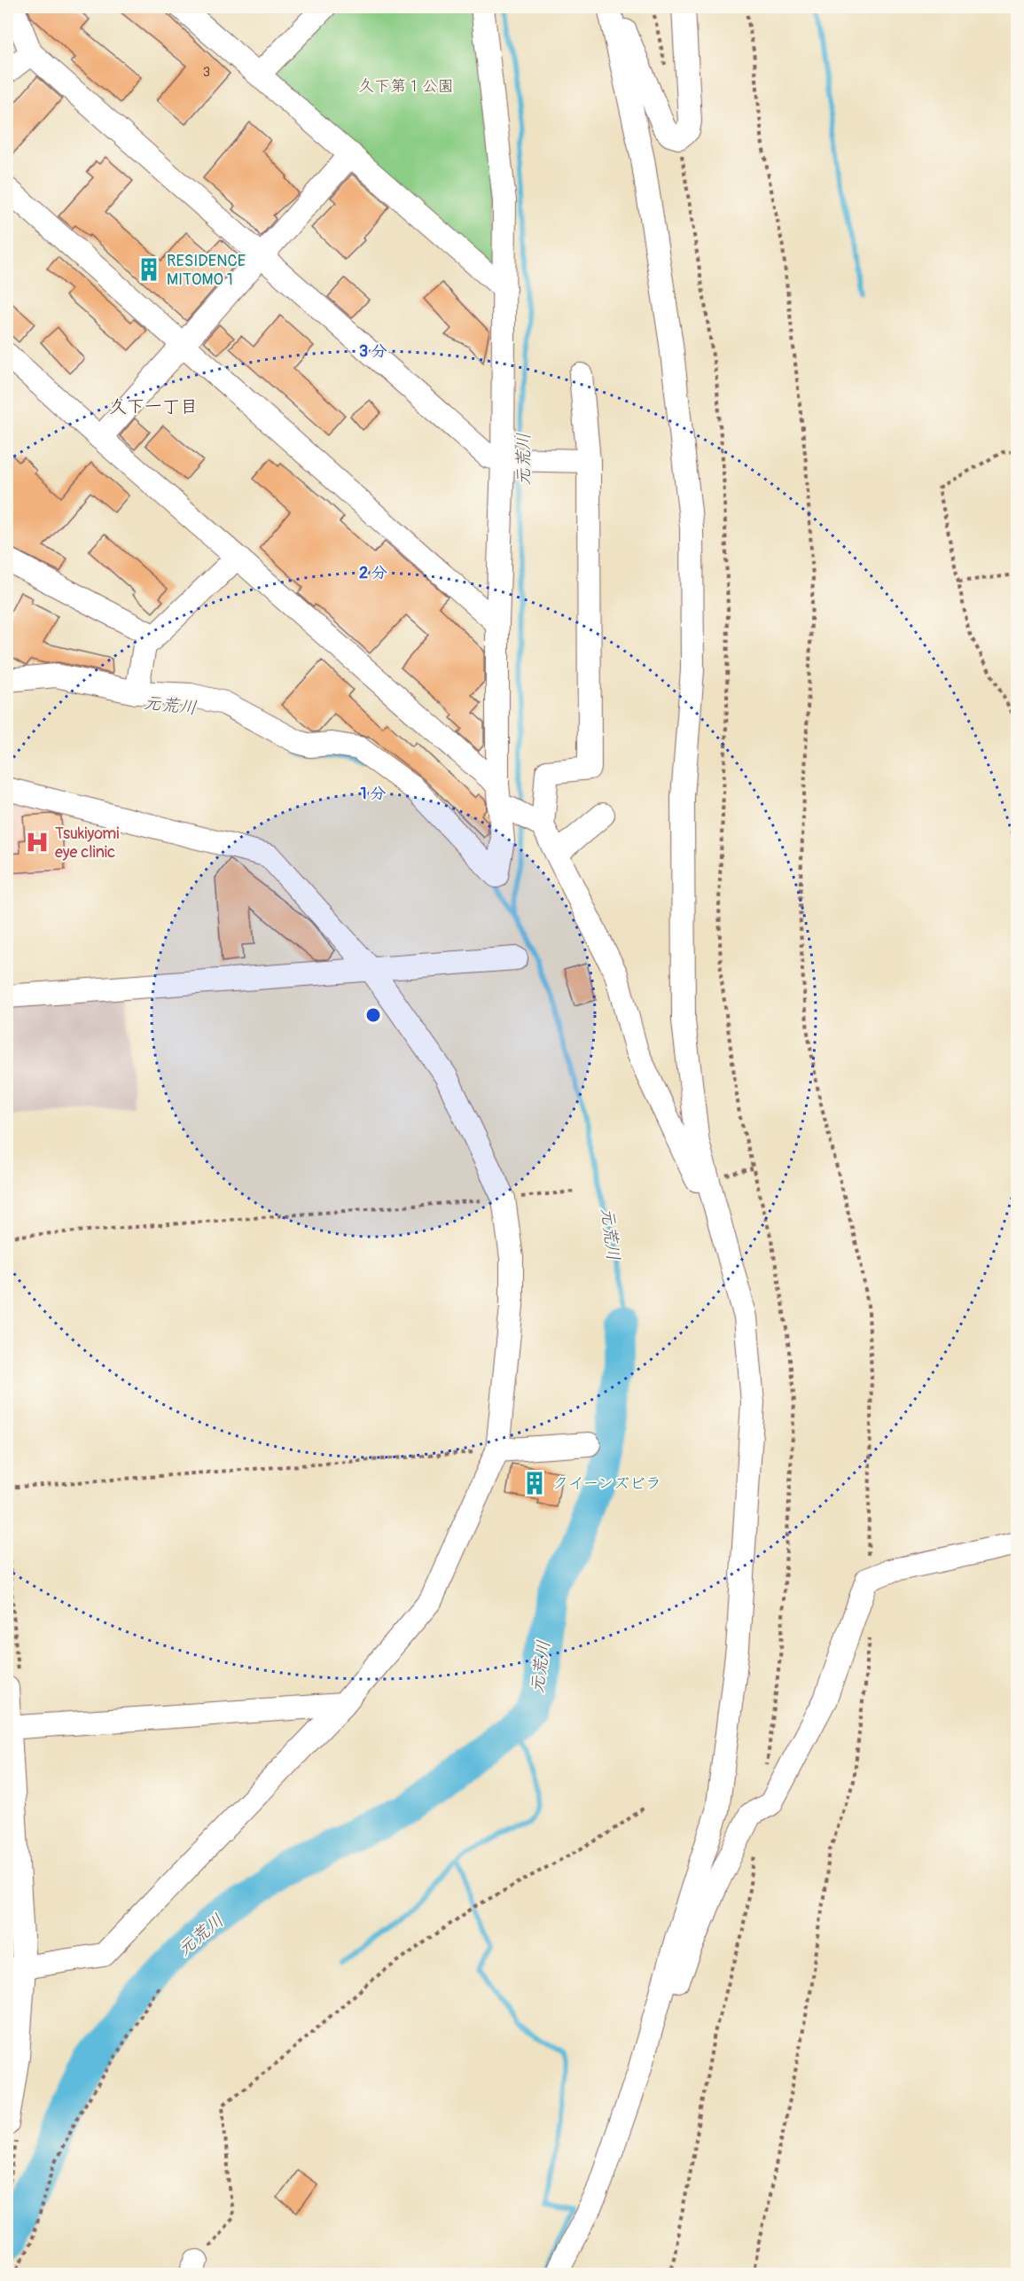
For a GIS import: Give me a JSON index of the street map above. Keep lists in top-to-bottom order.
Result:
{
  "districts": ["久下一丁目"],
  "water": ["元荒川"],
  "parks": ["久下第１公園"],
  "places": {
    "building": ["RESIDENCE MITOMO 1", "クイーンズビラ"],
    "hospital": ["Tsukiyomi eye clinic"]
  },
  "house_numbers": ["3"],
  "rings": ["3 分", "2 分", "1 分"]
}
